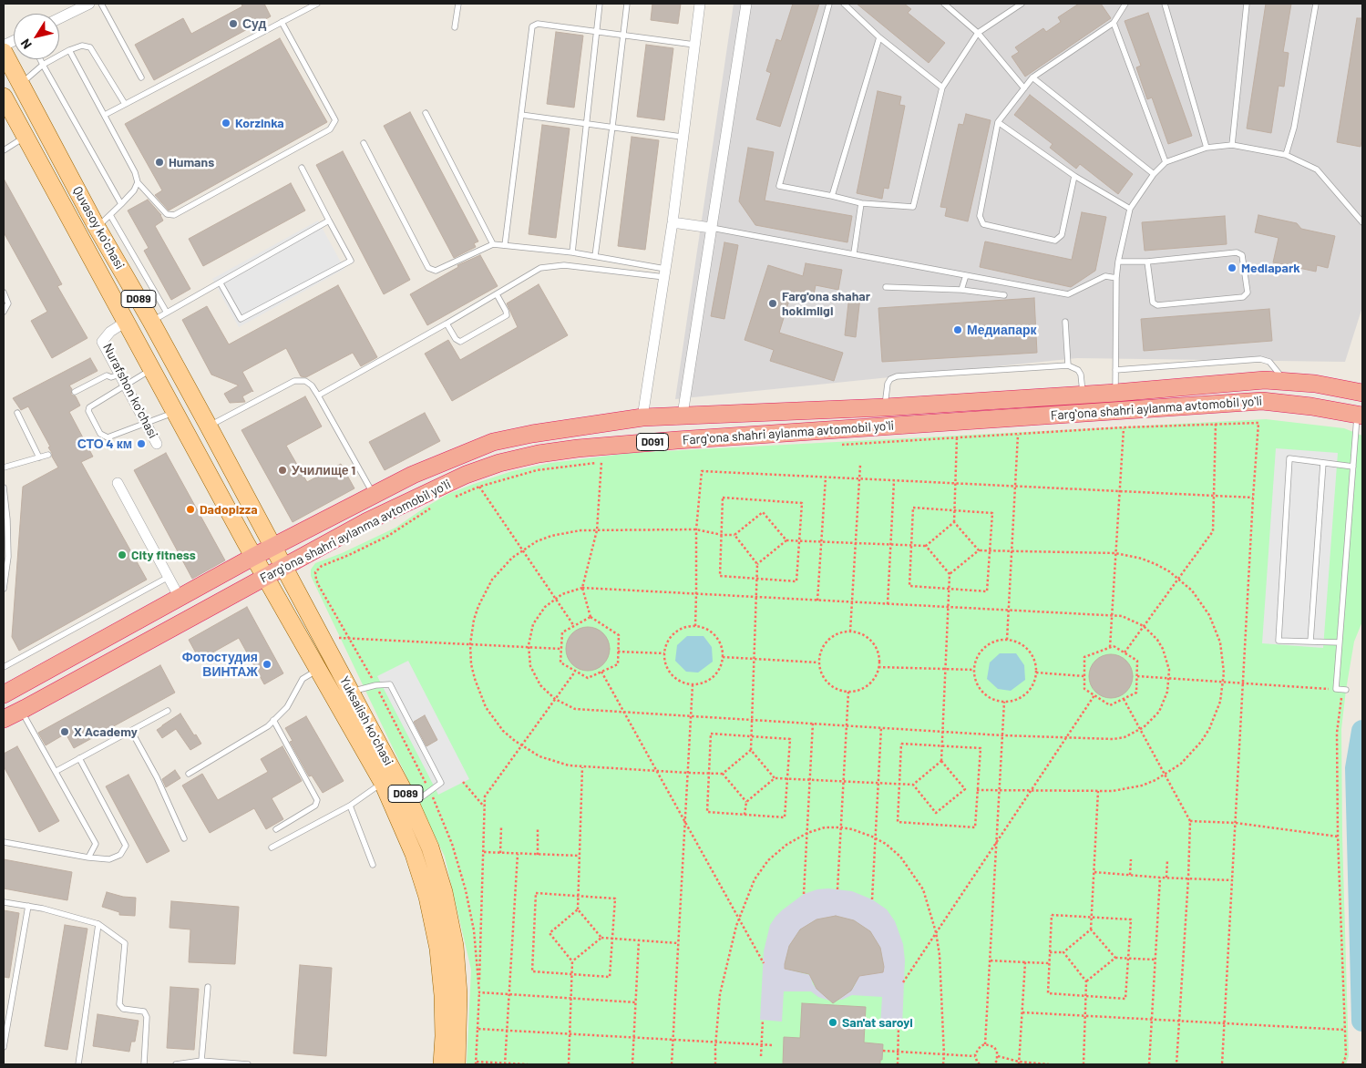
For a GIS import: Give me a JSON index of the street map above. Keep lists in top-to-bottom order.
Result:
{
  "streets": {
    "highway": ["Fargʻona shahri aylanma avtomobil yoʻli", "D091"],
    "main road": ["Quvasoy koʻchasi", "D089", "Yuksalish koʻchasi"],
    "street": ["Nurafshon koʻchasi"]
  },
  "crossings": [
    ["Quvasoy koʻchasi", "Nurafshon koʻchasi"],
    ["Quvasoy koʻchasi", "Fargʻona shahri aylanma avtomobil yoʻli"],
    ["Quvasoy koʻchasi", "Yuksalish koʻchasi"],
    ["Fargʻona shahri aylanma avtomobil yoʻli", "Yuksalish koʻchasi"]
  ],
  "places": [
    "Суд",
    "Korzinka",
    "Humans",
    "Mediapark",
    "Farg'ona shahar hokimligi",
    "Медиапарк",
    "СТО 4 км",
    "Училище 1",
    "Dadopizza",
    "City fitness",
    "Фотостудия ВИНТАЖ",
    "X Academy",
    "San'at saroyi"
  ],
  "north": "bottom left"
}
